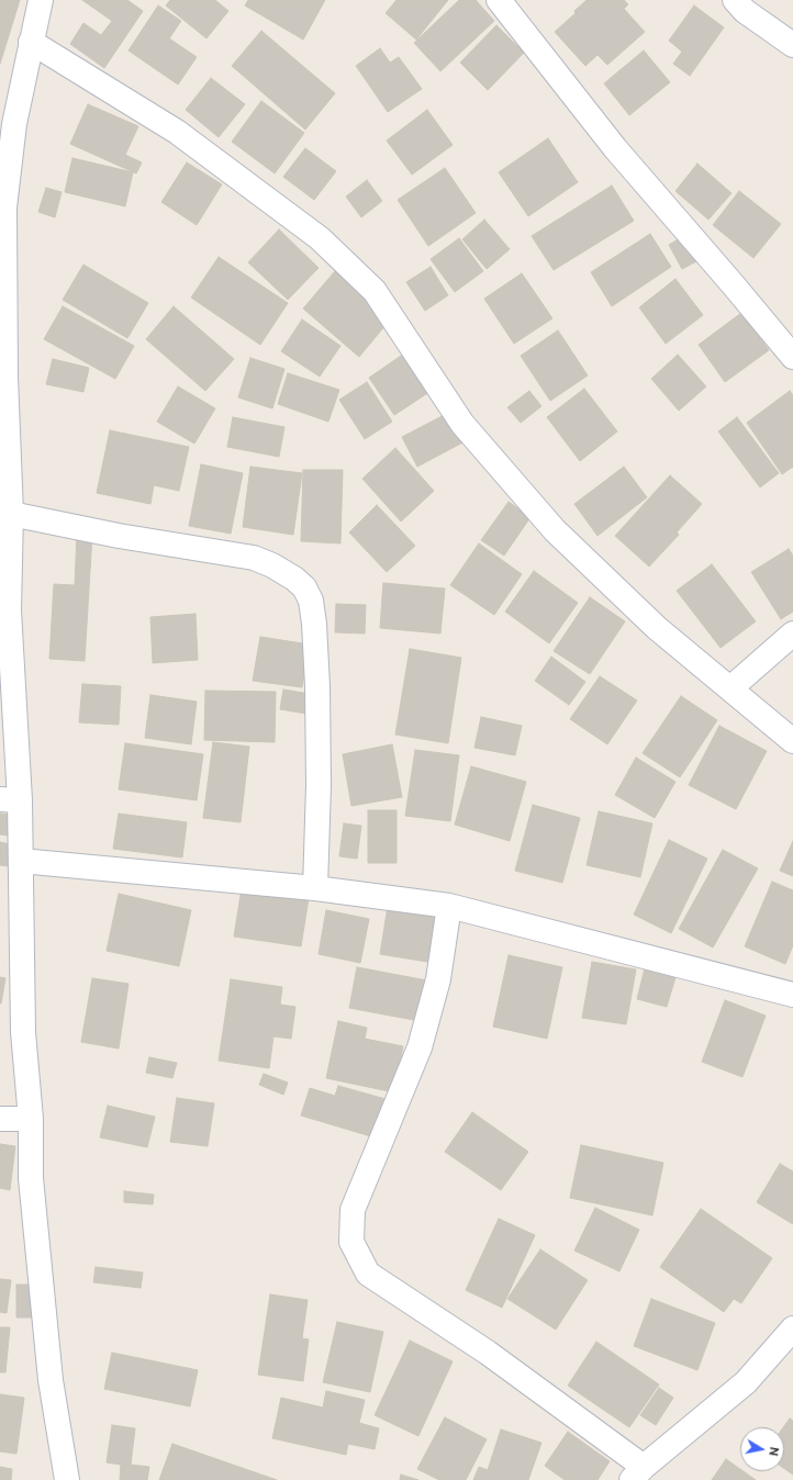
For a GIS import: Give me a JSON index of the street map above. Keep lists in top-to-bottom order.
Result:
{
  "north": "right"
}
